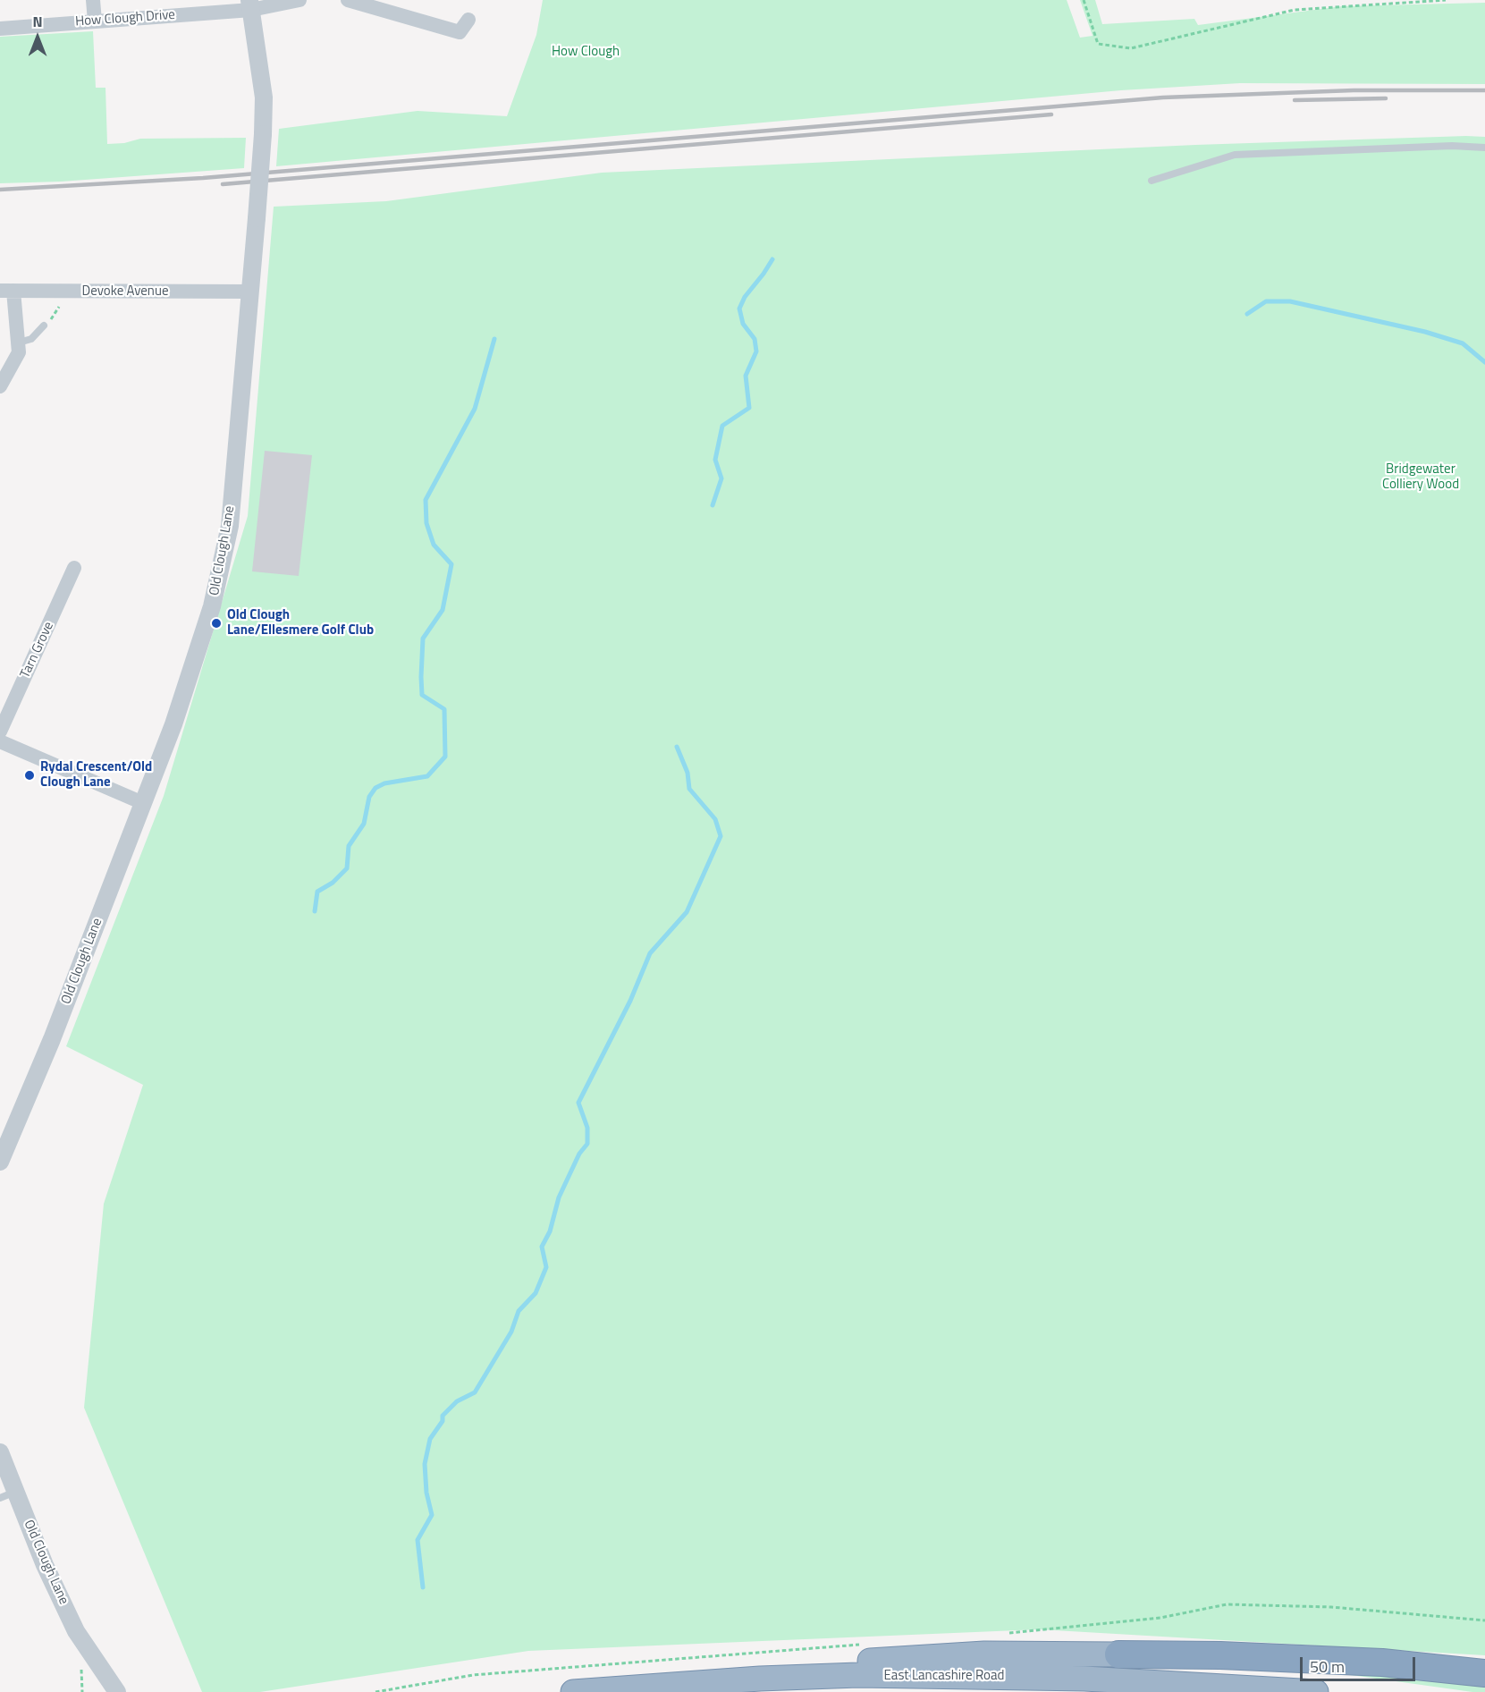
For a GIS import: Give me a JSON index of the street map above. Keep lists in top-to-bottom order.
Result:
{
  "streets": {
    "highway": ["East Lancashire Road"],
    "street": [
      "How Clough Drive",
      "Devoke Avenue",
      "Old Clough Lane",
      "Tarn Grove"
    ]
  },
  "crossings": [
    ["How Clough Drive", "Old Clough Lane"],
    ["Devoke Avenue", "Old Clough Lane"]
  ],
  "parks": ["How Clough", "Bridgewater Colliery Wood"],
  "places": ["Old Clough Lane/Ellesmere Golf Club", "Rydal Crescent/Old Clough Lane"],
  "scale_bar": "50 m",
  "north": "top"
}
